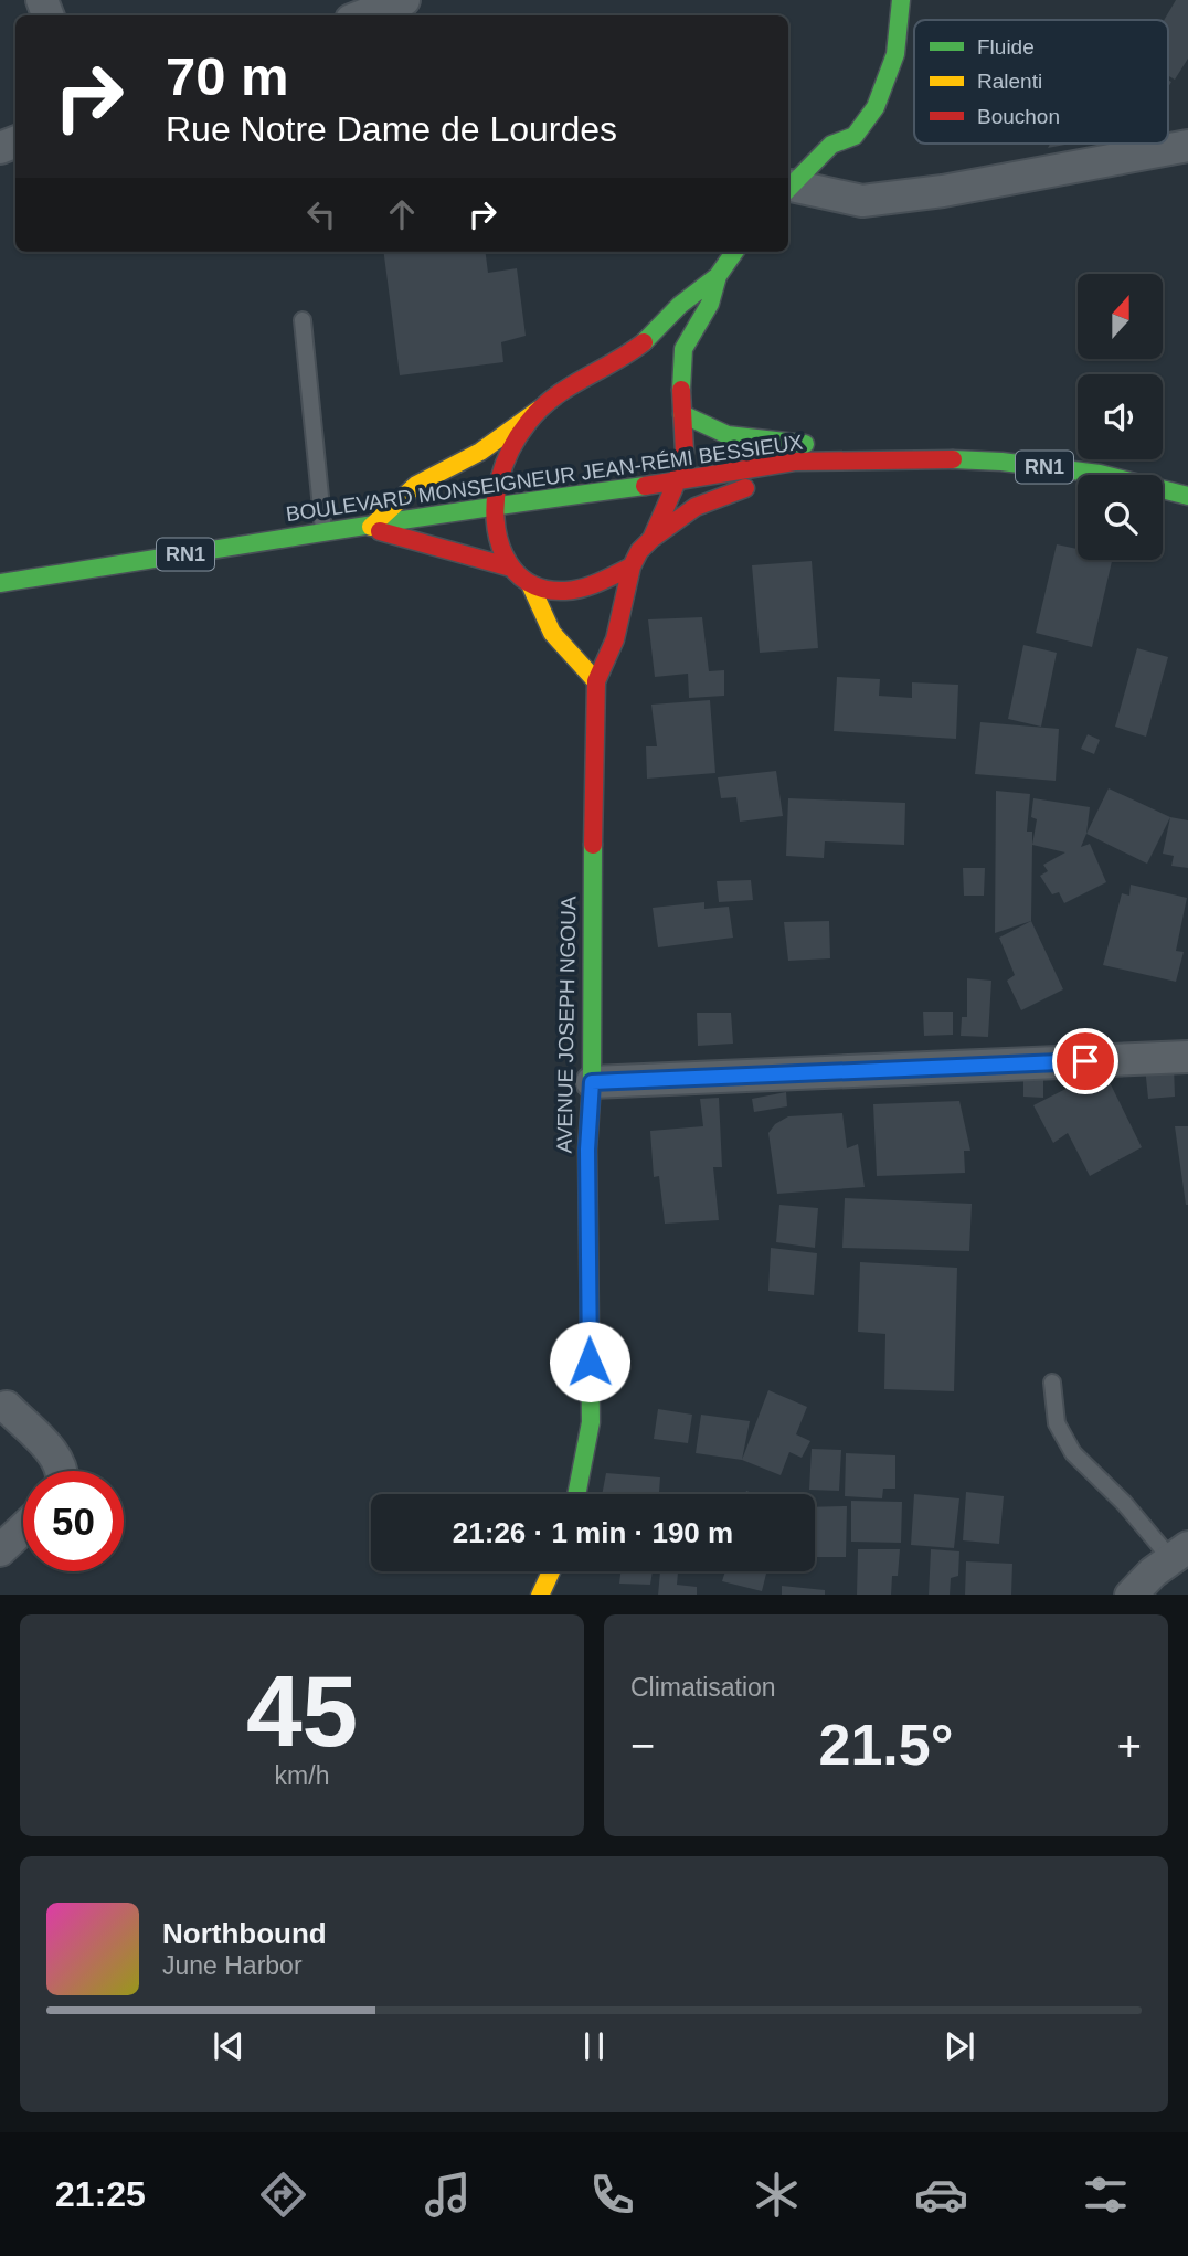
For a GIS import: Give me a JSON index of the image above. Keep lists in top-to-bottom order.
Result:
{
  "streets": {
    "main road": ["RN1", "BOULEVARD MONSEIGNEUR JEAN-RÉMI BESSIEUX", "AVENUE JOSEPH NGOUA"]
  },
  "legend": ["Fluide", "Ralenti", "Bouchon"],
  "north": "top",
  "page": {
    "turn": ["70 m", "Rue Notre Dame de Lourdes"],
    "limit": "50",
    "trip": "21:26 · 1 min · 190 m",
    "tile": [
      ["45", "km/h"],
      "Climatisation"
    ],
    "heat": ["−", "21.5°", "+"],
    "song": ["Northbound", "June Harbor"],
    "tabs": "21:25"
  }
}
